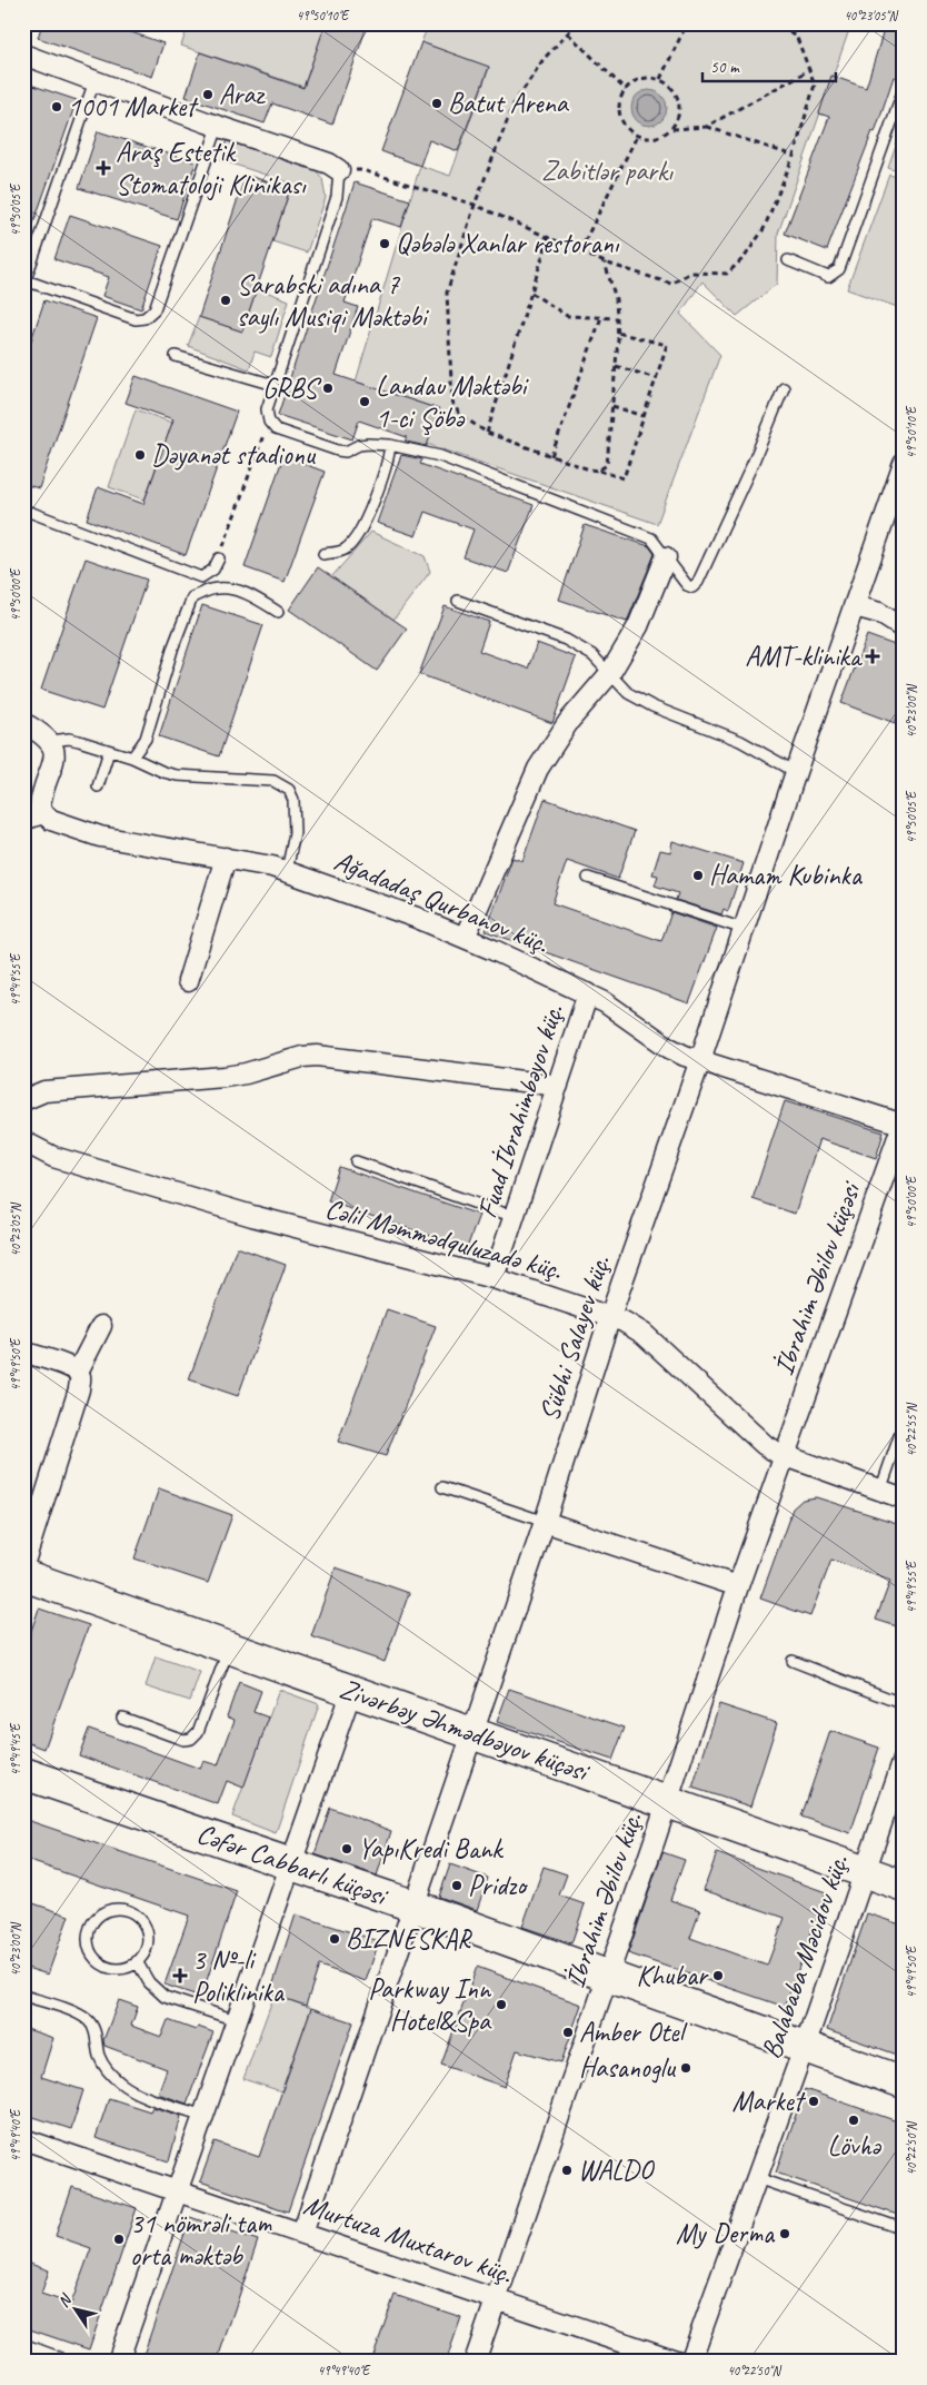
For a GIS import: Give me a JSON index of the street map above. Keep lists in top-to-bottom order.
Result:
{
  "streets": {
    "main road": ["Zivərbəy Əhmədbəyov küçəsi", "Cəfər Cabbarlı küçəsi"],
    "street": [
      "Ağadadaş Qurbanov küç.",
      "Fuad İbrahimbəyov küç.",
      "Cəlil Məmmədquluzadə küç.",
      "İbrahim Əbilov küçəsi",
      "Sübhi Salayev küç.",
      "İbrahim Əbilov küç.",
      "Balababa Məcidov küç.",
      "Murtuza Muxtarov küç."
    ]
  },
  "crossings": [
    ["Ağadadaş Qurbanov küç.", "Fuad İbrahimbəyov küç."],
    ["Ağadadaş Qurbanov küç.", "İbrahim Əbilov küçəsi"],
    ["Ağadadaş Qurbanov küç.", "Sübhi Salayev küç."],
    ["Fuad İbrahimbəyov küç.", "Cəlil Məmmədquluzadə küç."],
    ["Cəlil Məmmədquluzadə küç.", "İbrahim Əbilov küçəsi"],
    ["Cəlil Məmmədquluzadə küç.", "Sübhi Salayev küç."],
    ["Cəlil Məmmədquluzadə küç.", "İbrahim Əbilov küç."],
    ["İbrahim Əbilov küçəsi", "İbrahim Əbilov küç."],
    ["Sübhi Salayev küç.", "Zivərbəy Əhmədbəyov küçəsi"],
    ["Sübhi Salayev küç.", "Cəfər Cabbarlı küçəsi"],
    ["Sübhi Salayev küç.", "Murtuza Muxtarov küç."],
    ["Zivərbəy Əhmədbəyov küçəsi", "İbrahim Əbilov küç."],
    ["Zivərbəy Əhmədbəyov küçəsi", "Balababa Məcidov küç."],
    ["Cəfər Cabbarlı küçəsi", "İbrahim Əbilov küç."],
    ["Cəfər Cabbarlı küçəsi", "Balababa Məcidov küç."],
    ["İbrahim Əbilov küç.", "Murtuza Muxtarov küç."]
  ],
  "parks": ["Zabitlər parkı"],
  "places": {
    "other": [
      "Araz",
      "Batut Arena",
      "1001 Market",
      "Qəbələ Xanlar restoranı",
      "Sarabski adına 7 saylı Musiqi Məktəbi",
      "GRBS",
      "Landau Məktəbi 1-ci Şöbə",
      "Dəyanət stadionu",
      "Hamam Kubinka",
      "YapıKredi Bank",
      "Pridzo",
      "BIZNESKAR",
      "Khubar",
      "Parkway Inn Hotel&Spa",
      "Amber Otel",
      "Hasanoglu",
      "Market",
      "Lövhə",
      "WALDO",
      "My Derma",
      "31 nömrəli tam orta məktəb"
    ],
    "health": ["Araş Estetik Stomatoloji Klinikası", "AMT-klinika", "3 №-li Poliklinika"]
  },
  "scale_bar": "50 m",
  "north": "top left",
  "coordinates": [
    "49°50'10\"E",
    "40°23'05\"N",
    "49°50'05\"E",
    "49°50'00\"E",
    "40°23'00\"N",
    "49°49'55\"E",
    "49°49'50\"E",
    "40°22'55\"N",
    "49°49'45\"E",
    "49°49'40\"E",
    "40°22'50\"N"
  ]
}
